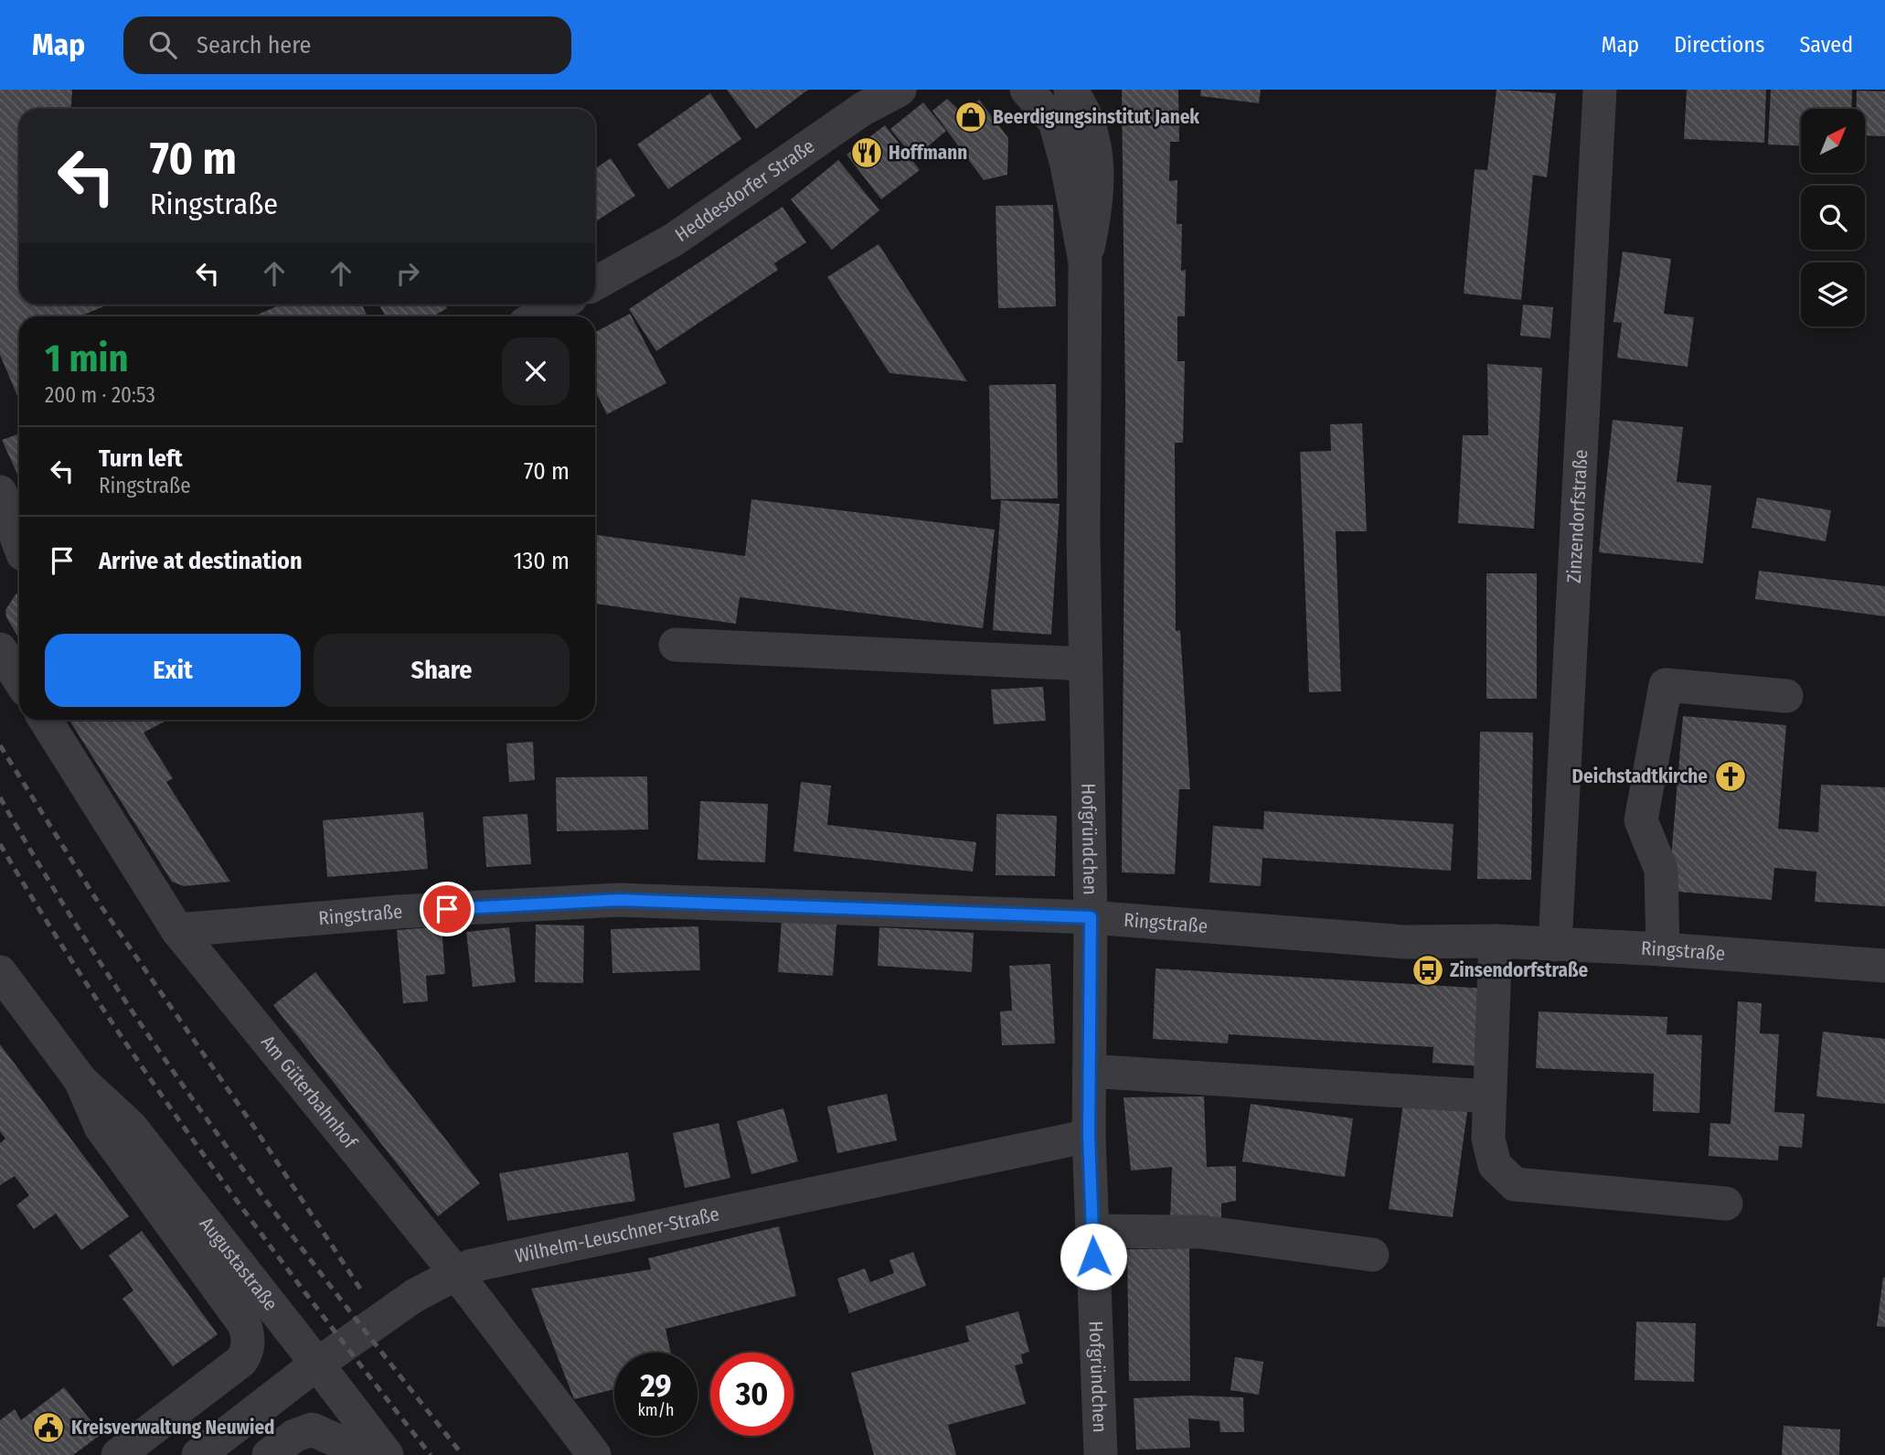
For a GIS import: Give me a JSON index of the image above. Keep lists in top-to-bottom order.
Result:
{
  "streets": {
    "street": [
      "Heddesdorfer Straße",
      "Zinzendorfstraße",
      "Hofgründchen",
      "Ringstraße",
      "Am Güterbahnhof",
      "Wilhelm-Leuschner-Straße",
      "Augustastraße"
    ]
  },
  "crossings": [
    ["Zinzendorfstraße", "Ringstraße"],
    ["Hofgründchen", "Ringstraße"],
    ["Hofgründchen", "Wilhelm-Leuschner-Straße"],
    ["Ringstraße", "Am Güterbahnhof"],
    ["Am Güterbahnhof", "Wilhelm-Leuschner-Straße"]
  ],
  "places": {
    "shop": ["Beerdigungsinstitut Janek"],
    "restaurant": ["Hoffmann"],
    "church": ["Deichstadtkirche"],
    "bus stop": ["Zinsendorfstraße"],
    "public building": ["Kreisverwaltung Neuwied"]
  },
  "north": "top right",
  "page": {
    "header": "Map",
    "search": "Search here",
    "nav": ["Map", "Directions", "Saved"],
    "turn": ["70 m", "Ringstraße"],
    "heading": ["1 min", "200 m · 20:53"],
    "list": [
      {
        "name": "Turn left",
        "note": "Ringstraße",
        "value": "70 m"
      },
      {
        "name": "Arrive at destination",
        "value": "130 m"
      }
    ],
    "buttons": ["Exit", "Share"],
    "speed": "29 km/h",
    "limit": "30"
  }
}
